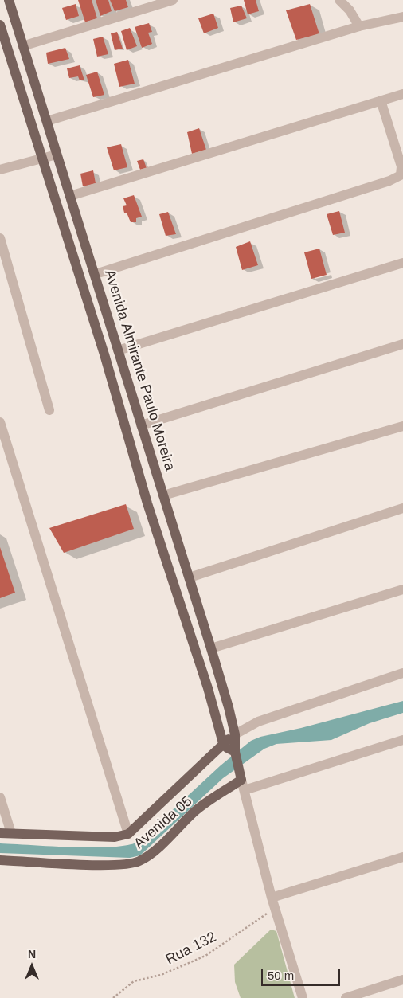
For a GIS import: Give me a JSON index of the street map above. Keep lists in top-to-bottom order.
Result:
{
  "streets": {
    "main road": ["Avenida Almirante Paulo Moreira", "Avenida 05"],
    "path": ["Rua 132"]
  },
  "crossings": [
    ["Avenida Almirante Paulo Moreira", "Avenida 05"],
    ["Avenida Almirante Paulo Moreira", "Rua 132"]
  ],
  "scale_bar": "50 m",
  "north": "top"
}
